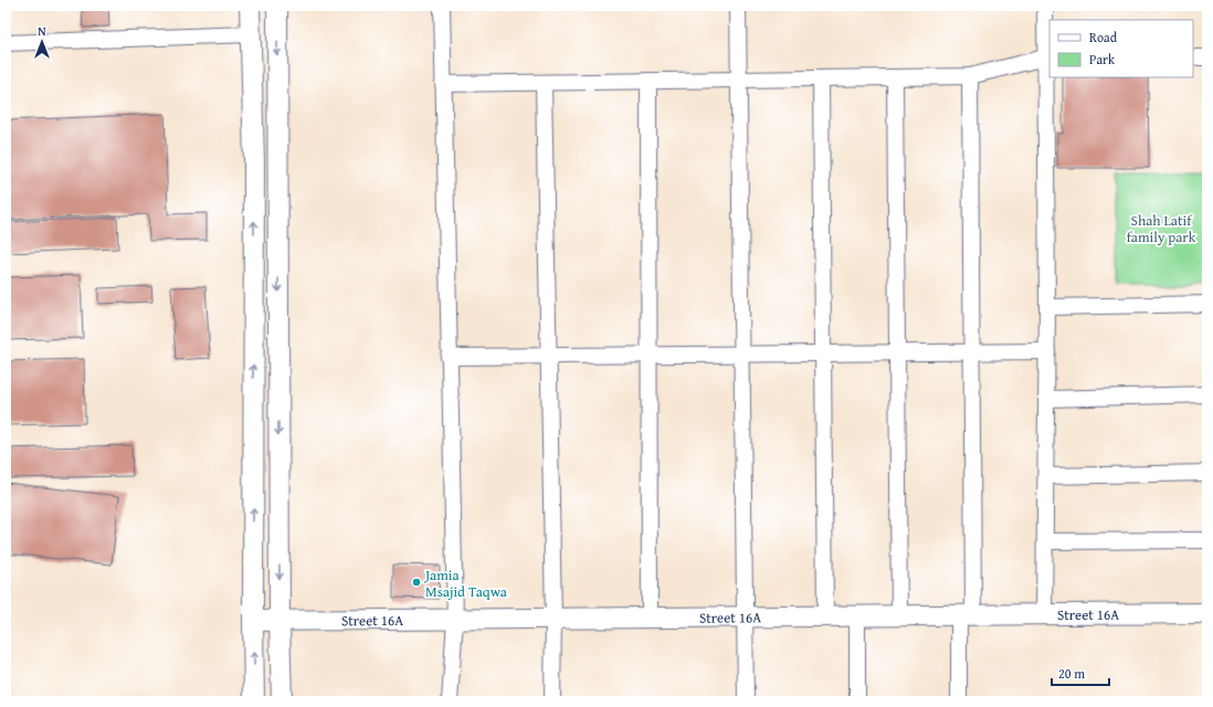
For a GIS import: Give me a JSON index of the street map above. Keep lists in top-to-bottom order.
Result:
{
  "streets": {
    "street": ["Street 16A"]
  },
  "parks": ["Shah Latif family park"],
  "places": ["Jamia Msajid Taqwa"],
  "legend": ["Road", "Park"],
  "scale_bar": "20 m",
  "north": "top"
}
